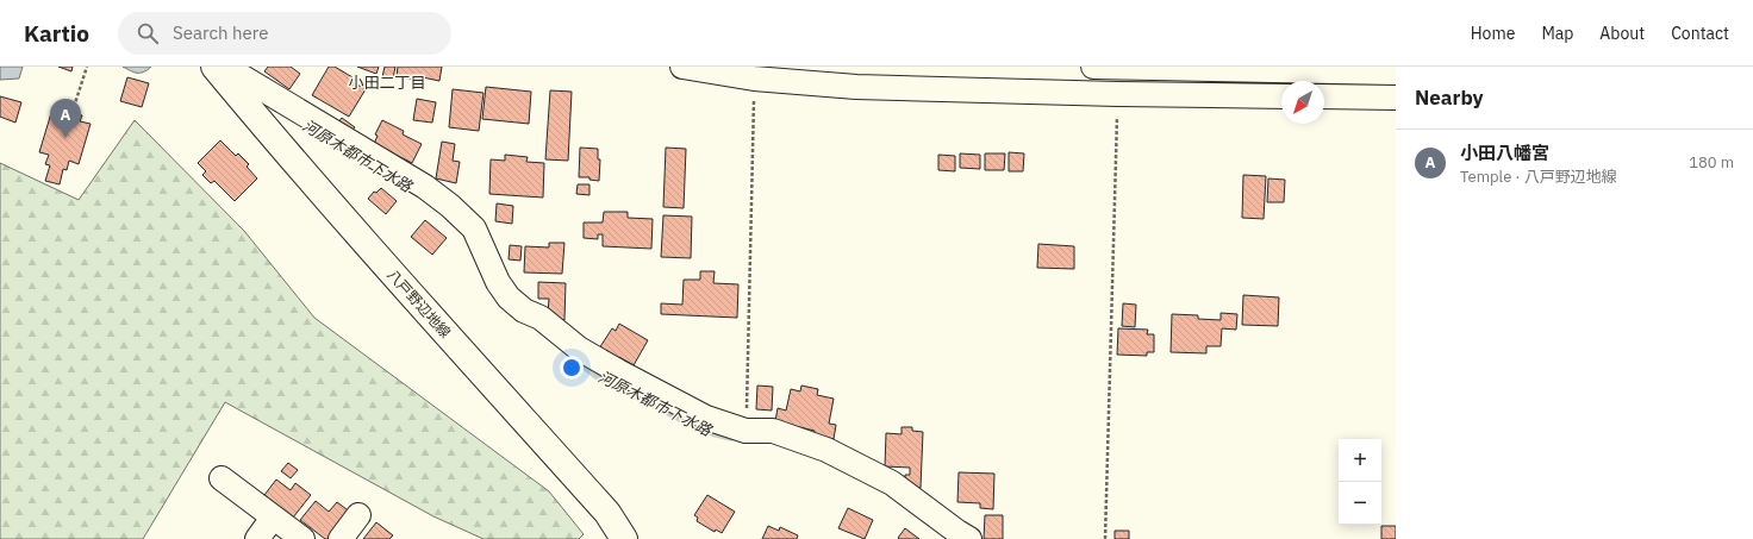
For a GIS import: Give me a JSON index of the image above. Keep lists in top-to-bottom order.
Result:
{
  "streets": {
    "main road": ["八戸野辺地線"]
  },
  "districts": ["小田二丁目"],
  "water": ["河原木都市下水路"],
  "north": "bottom left",
  "page": {
    "header": "Kartio",
    "search": "Search here",
    "nav": [
      "Home",
      "Map",
      "About",
      "Contact"
    ],
    "heading": "Nearby",
    "pins": "A",
    "list": [
      {
        "mark": "A",
        "name": "小田八幡宮",
        "note": "Temple · 八戸野辺地線",
        "value": "180 m"
      }
    ],
    "map_buttons": ["+", "−"]
  }
}
